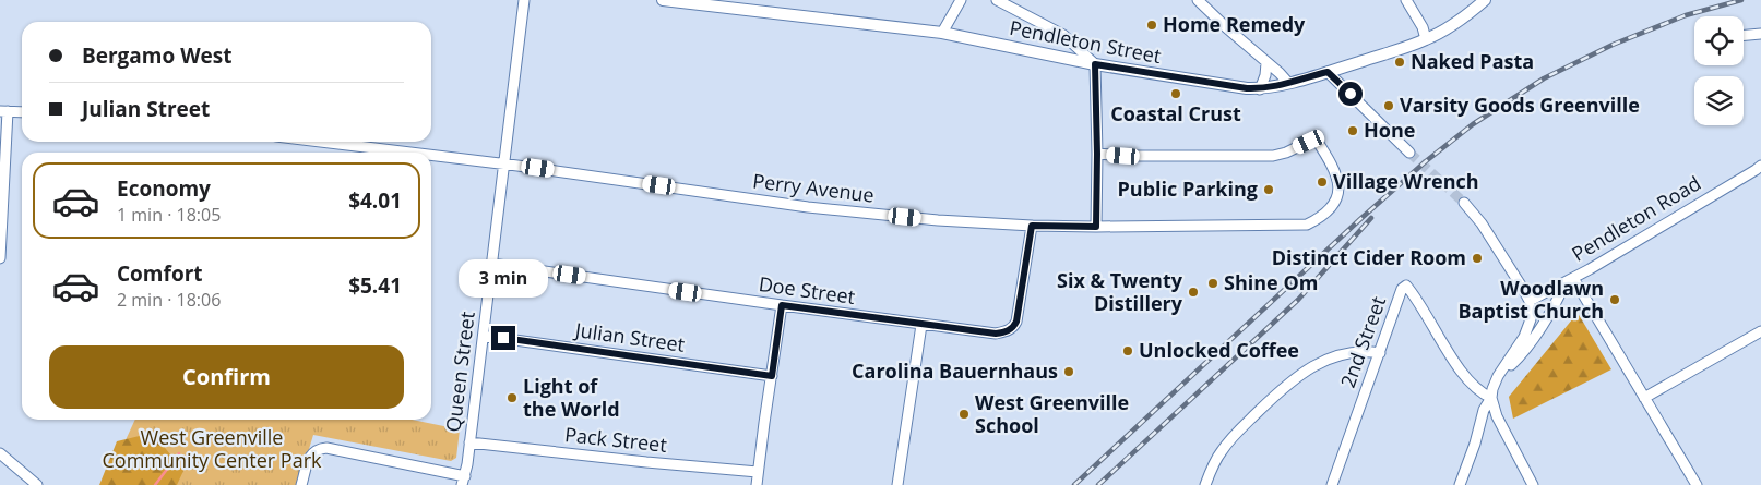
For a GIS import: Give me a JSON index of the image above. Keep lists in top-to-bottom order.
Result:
{
  "streets": {
    "main road": ["Pendleton Street"],
    "street": [
      "Perry Avenue",
      "Pendleton Road",
      "Doe Street",
      "Julian Street",
      "2nd Street",
      "Queen Street",
      "Pack Street"
    ]
  },
  "crossings": [
    ["Perry Avenue", "Doe Street"],
    ["Perry Avenue", "Queen Street"],
    ["Doe Street", "Queen Street"],
    ["Julian Street", "Queen Street"],
    ["Queen Street", "Pack Street"]
  ],
  "parks": ["West Greenville Community Center Park"],
  "places": [
    "Home Remedy",
    "Naked Pasta",
    "Coastal Crust",
    "Varsity Goods Greenville",
    "Hone",
    "Village Wrench",
    "Public Parking",
    "Distinct Cider Room",
    "Shine Om",
    "Six & Twenty Distillery",
    "Woodlawn Baptist Church",
    "Unlocked Coffee",
    "Carolina Bauernhaus",
    "Light of the World",
    "West Greenville School"
  ],
  "page": {
    "banner": ["Bergamo West", "Julian Street"],
    "list": [
      {
        "name": "Economy",
        "note": "1 min · 18:05",
        "value": "$4.01"
      },
      {
        "name": "Comfort",
        "note": "2 min · 18:06",
        "value": "$5.41"
      }
    ],
    "bubble": "3 min",
    "buttons": "Confirm"
  }
}
